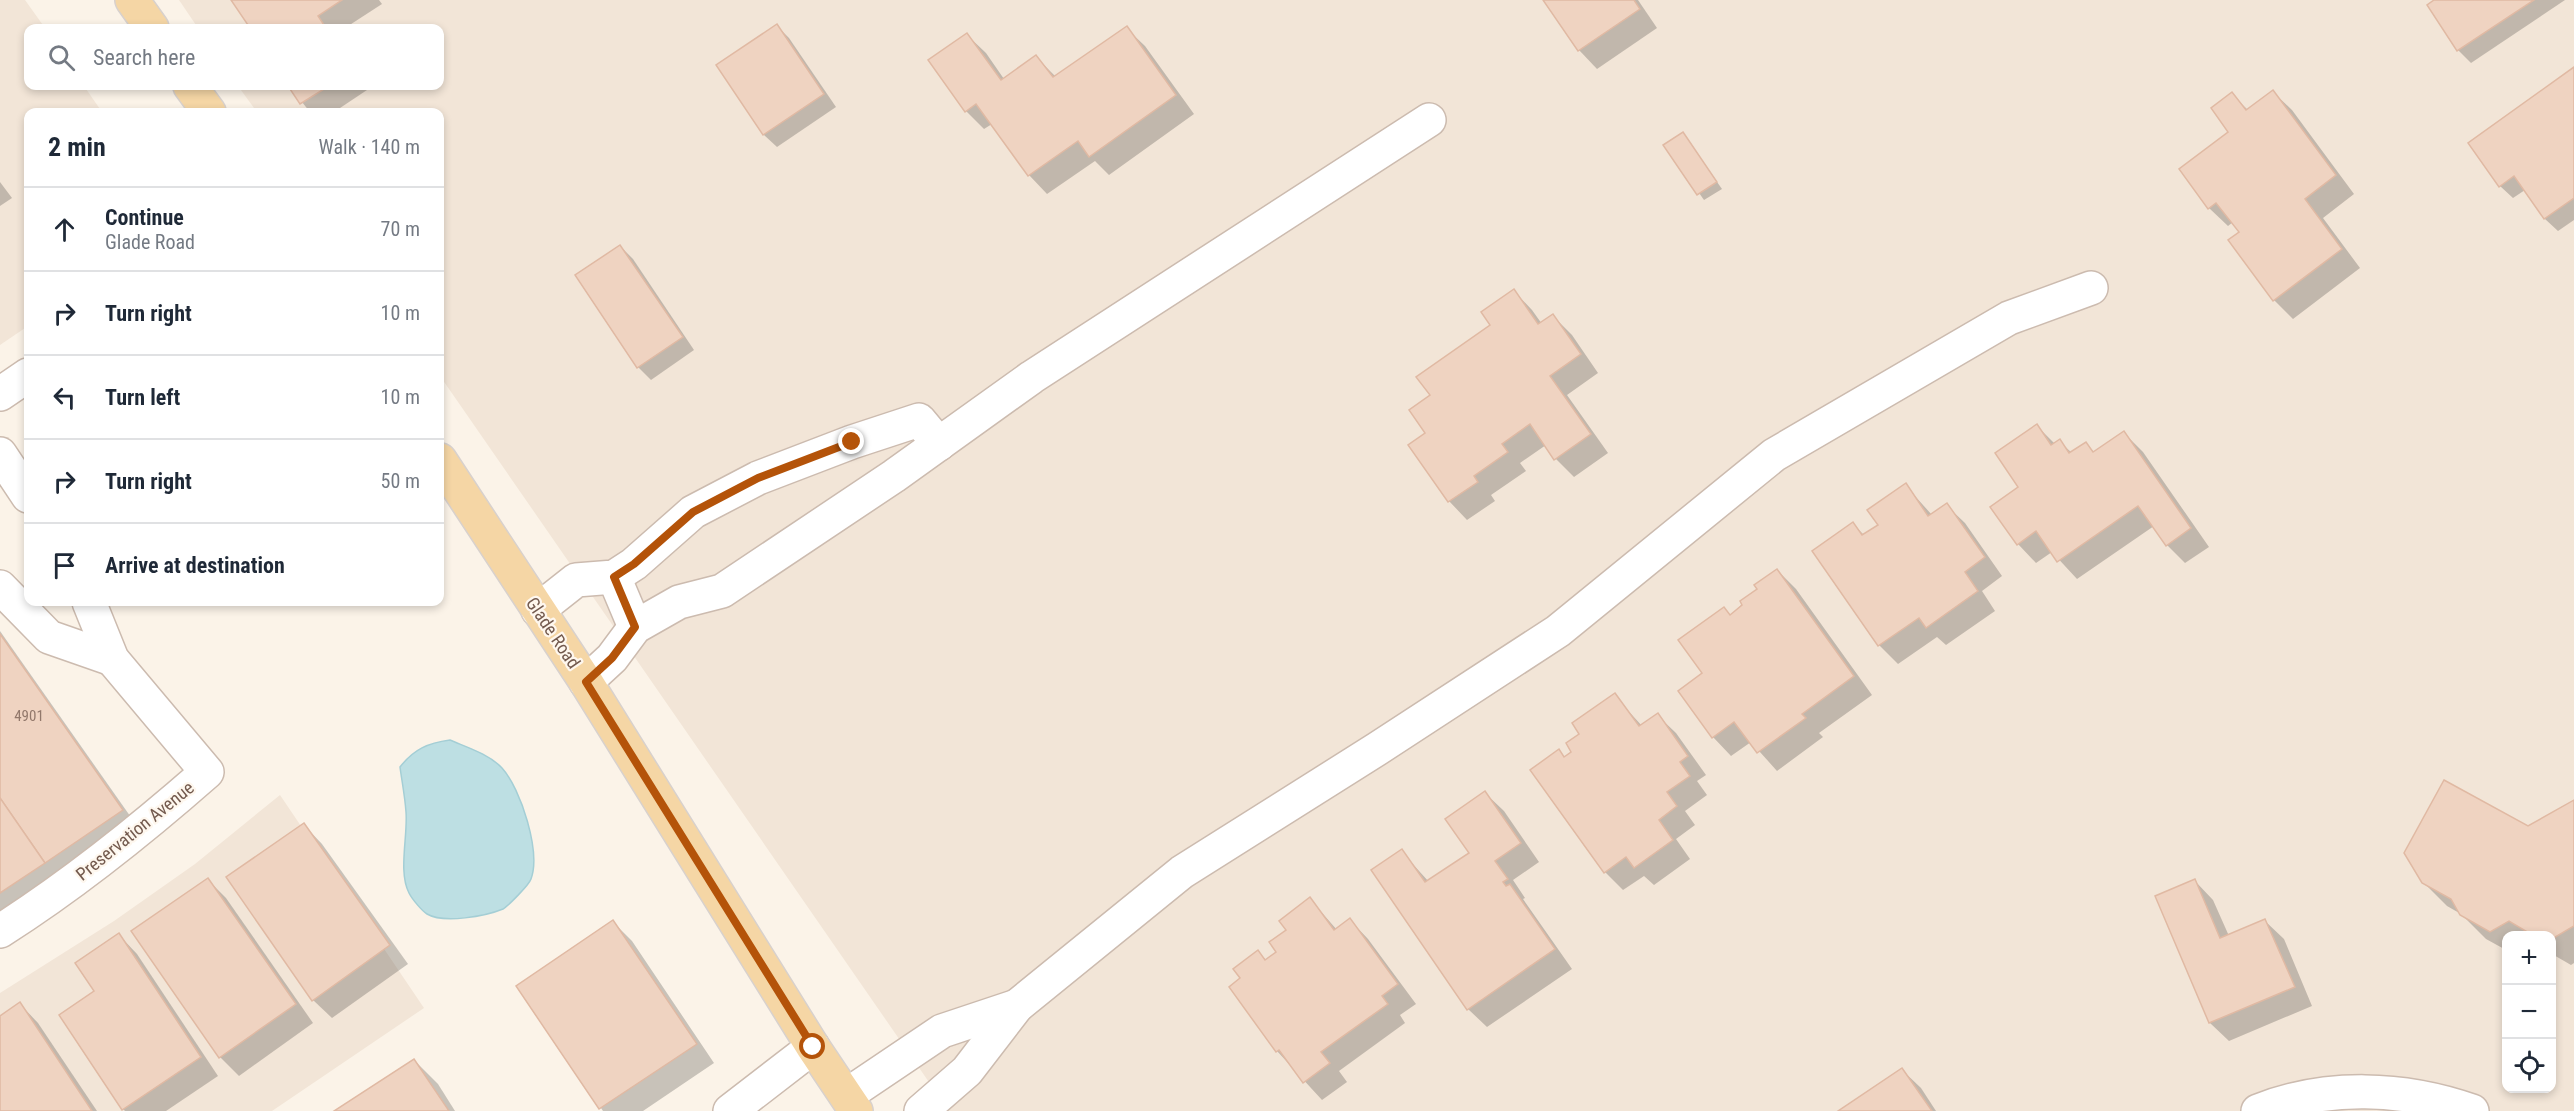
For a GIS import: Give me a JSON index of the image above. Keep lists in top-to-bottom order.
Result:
{
  "streets": {
    "main road": ["Glade Road"],
    "street": ["Preservation Avenue"]
  },
  "house_numbers": ["4901"],
  "page": {
    "search": "Search here",
    "heading": ["2 min", "Walk · 140 m"],
    "list": [
      ["Continue", "Glade Road", "70 m"],
      ["Turn right", "10 m"],
      ["Turn left", "10 m"],
      ["Turn right", "50 m"],
      "Arrive at destination"
    ],
    "map_buttons": ["+", "−"]
  }
}
